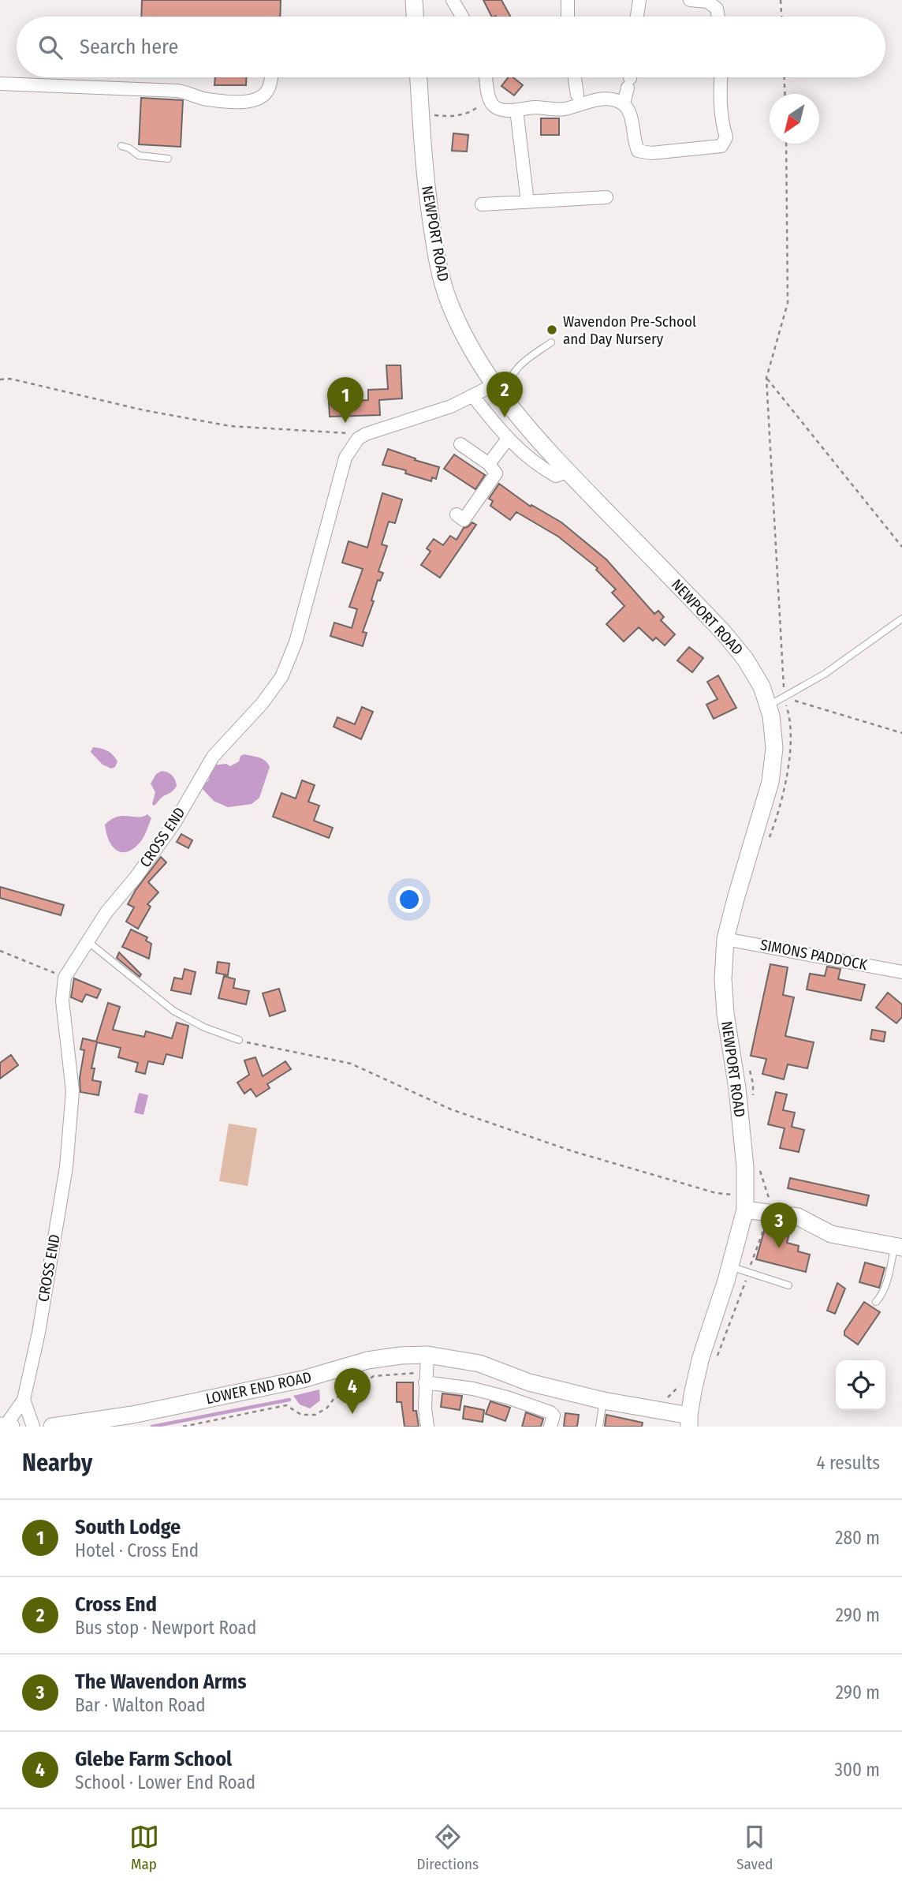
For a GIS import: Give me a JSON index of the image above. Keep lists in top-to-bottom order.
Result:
{
  "streets": {
    "street": [
      "NEWPORT ROAD",
      "CROSS END",
      "SIMONS PADDOCK",
      "LOWER END ROAD"
    ]
  },
  "crossings": [
    ["NEWPORT ROAD", "SIMONS PADDOCK"],
    ["NEWPORT ROAD", "LOWER END ROAD"]
  ],
  "places": ["Wavendon Pre-School and Day Nursery"],
  "north": "bottom left",
  "page": {
    "search": "Search here",
    "pins": [
      "2",
      "1",
      "3",
      "4"
    ],
    "heading": ["Nearby", "4 results"],
    "list": [
      {
        "mark": "1",
        "name": "South Lodge",
        "note": "Hotel · Cross End",
        "value": "280 m"
      },
      {
        "mark": "2",
        "name": "Cross End",
        "note": "Bus stop · Newport Road",
        "value": "290 m"
      },
      {
        "mark": "3",
        "name": "The Wavendon Arms",
        "note": "Bar · Walton Road",
        "value": "290 m"
      },
      {
        "mark": "4",
        "name": "Glebe Farm School",
        "note": "School · Lower End Road",
        "value": "300 m"
      }
    ],
    "nav": ["Map", "Directions", "Saved"]
  }
}
